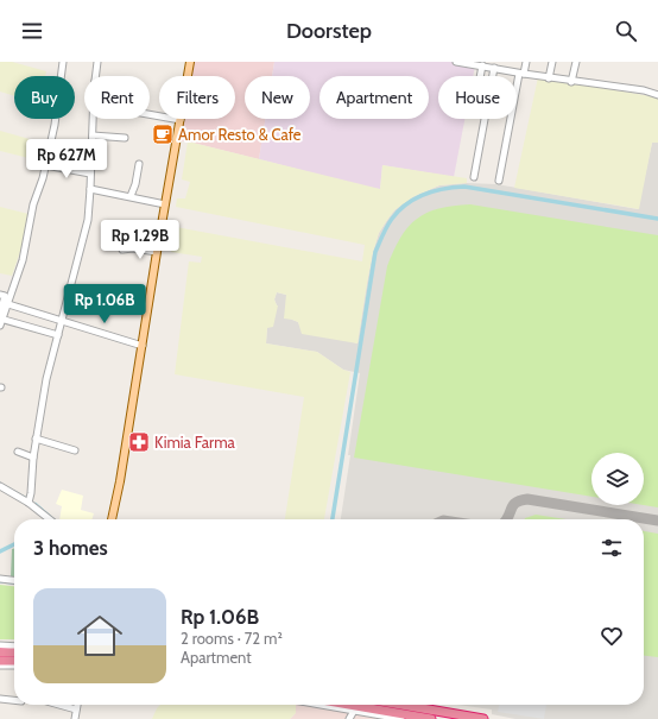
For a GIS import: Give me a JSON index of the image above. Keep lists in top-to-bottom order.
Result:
{
  "places": {
    "cafe": ["Amor Resto & Cafe"],
    "pharmacy": ["Kimia Farma"]
  },
  "page": {
    "header": "Doorstep",
    "chip": [
      "Buy",
      "Rent",
      "Filters",
      "New",
      "Apartment",
      "House"
    ],
    "price": ["Rp 627M", "Rp 1.29B", "Rp 1.06B"],
    "heading": "3 homes",
    "list": [
      {
        "name": "Rp 1.06B",
        "note": "2 rooms · 72 m² · Apartment"
      }
    ]
  }
}
